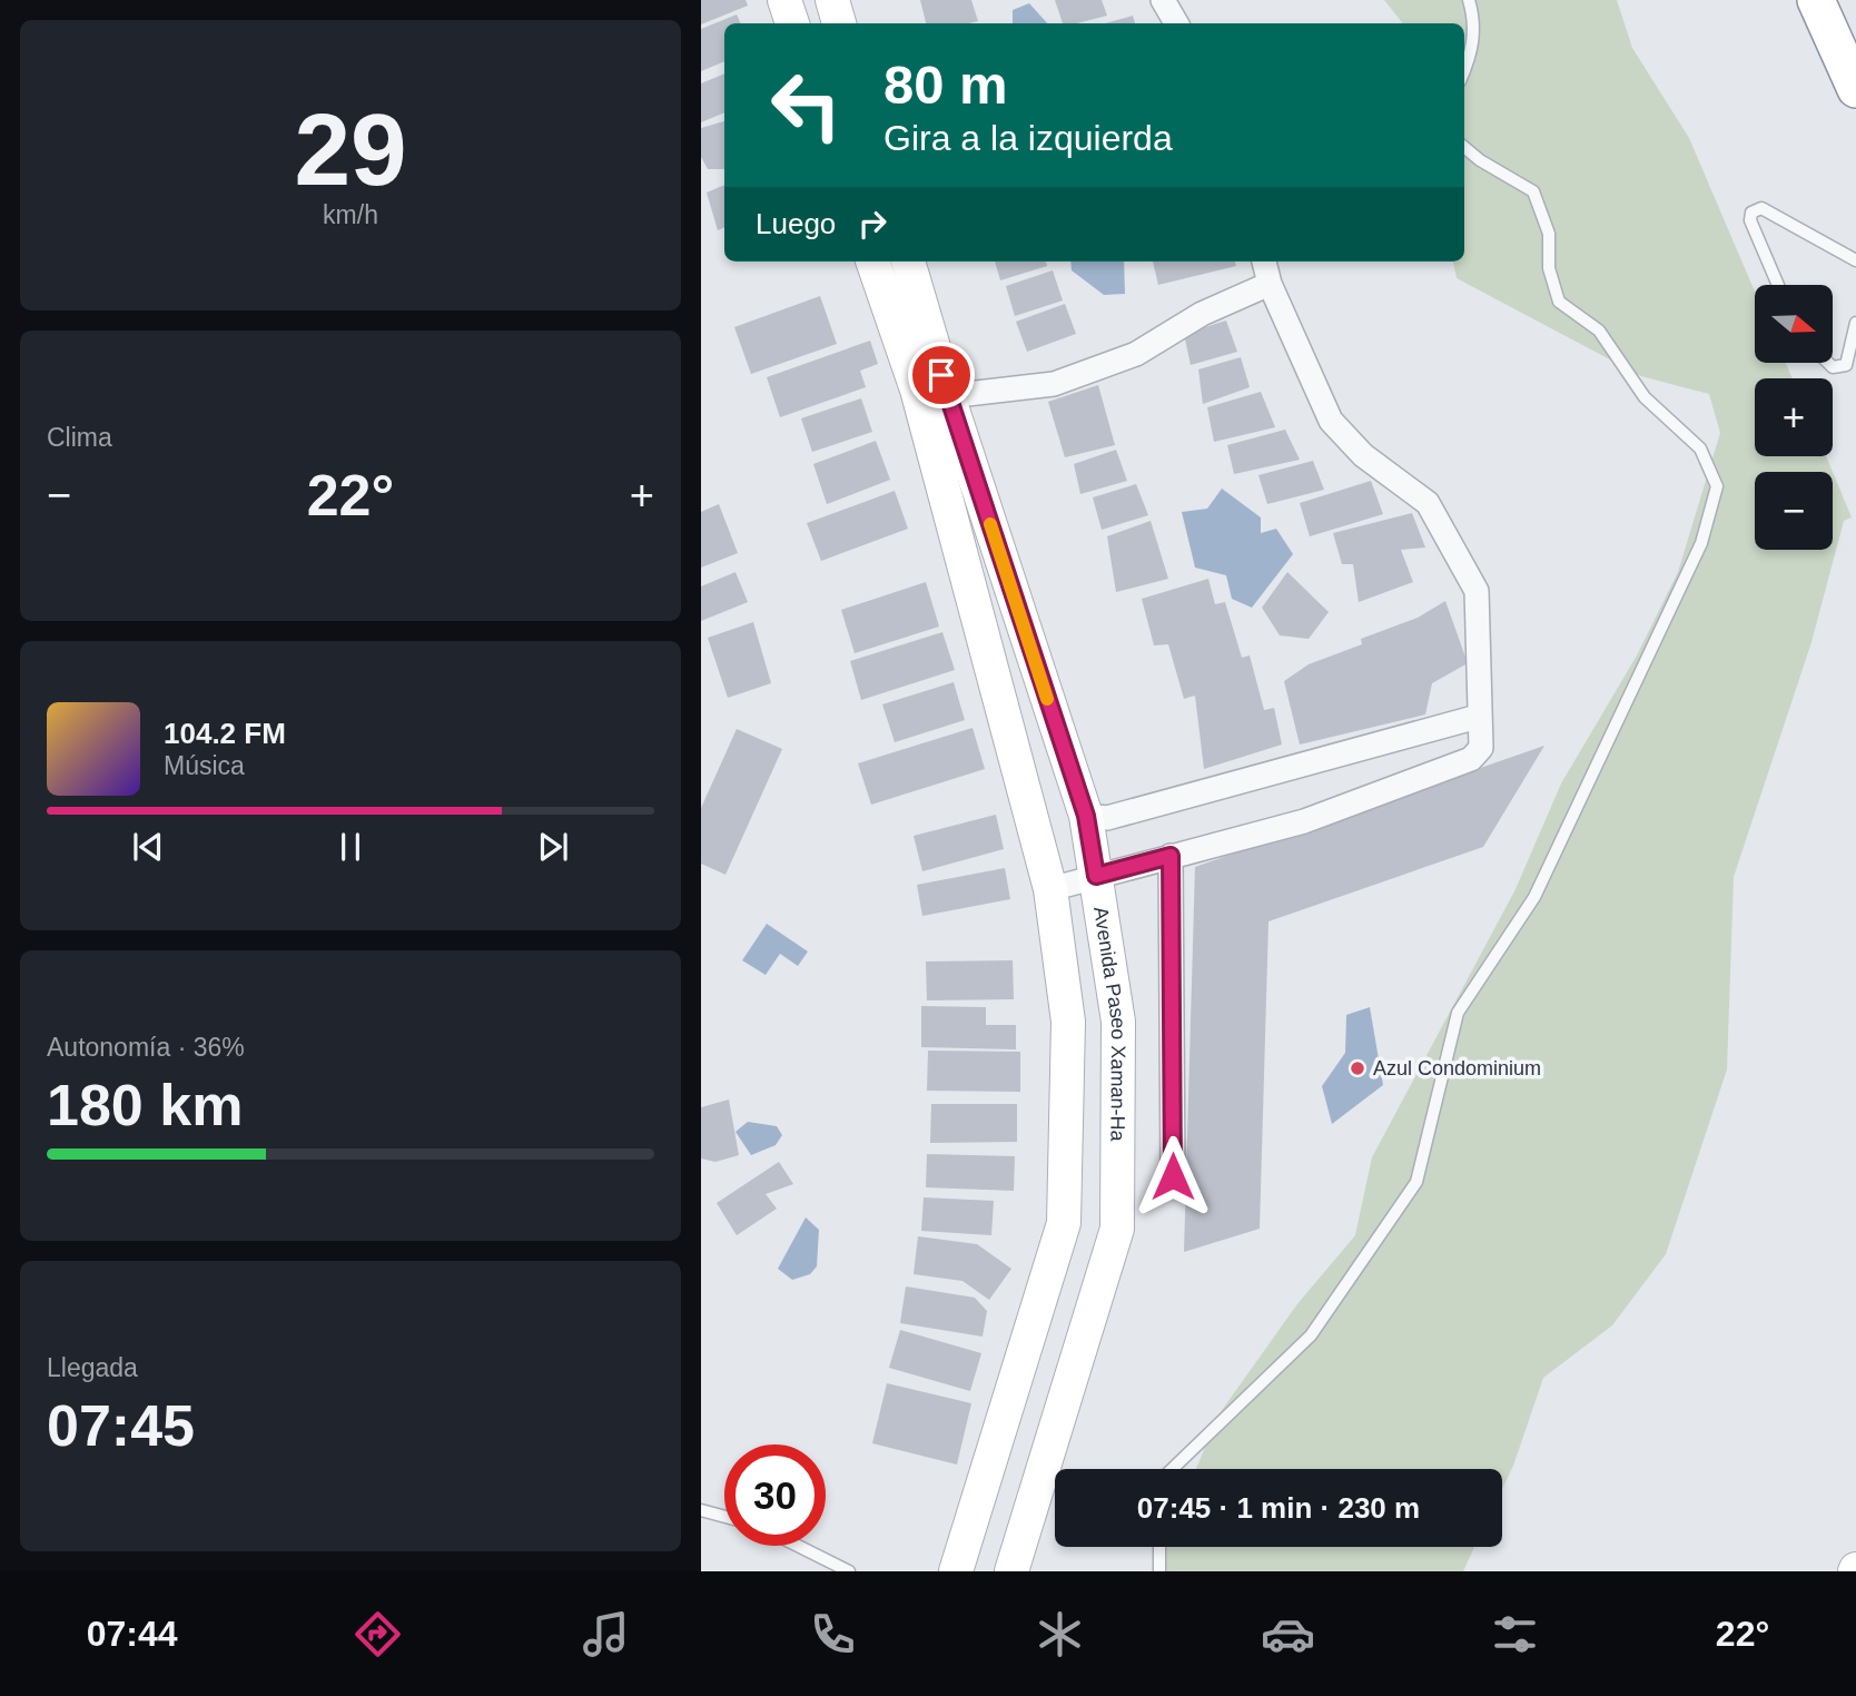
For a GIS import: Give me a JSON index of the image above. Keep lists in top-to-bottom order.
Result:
{
  "streets": {
    "main road": ["Avenida Paseo Xaman-Ha"]
  },
  "places": ["Azul Condominium"],
  "north": "right",
  "page": {
    "tile": [
      ["29", "km/h"],
      "Clima",
      ["Autonomía · 36%", "180 km"],
      ["Llegada", "07:45"]
    ],
    "turn": ["80 m", "Gira a la izquierda"],
    "then": "Luego",
    "map_buttons": ["+", "−"],
    "heat": ["−", "22°", "+"],
    "song": ["104.2 FM", "Música"],
    "limit": "30",
    "trip": "07:45 · 1 min · 230 m",
    "tabs": ["07:44", "22°"]
  }
}
